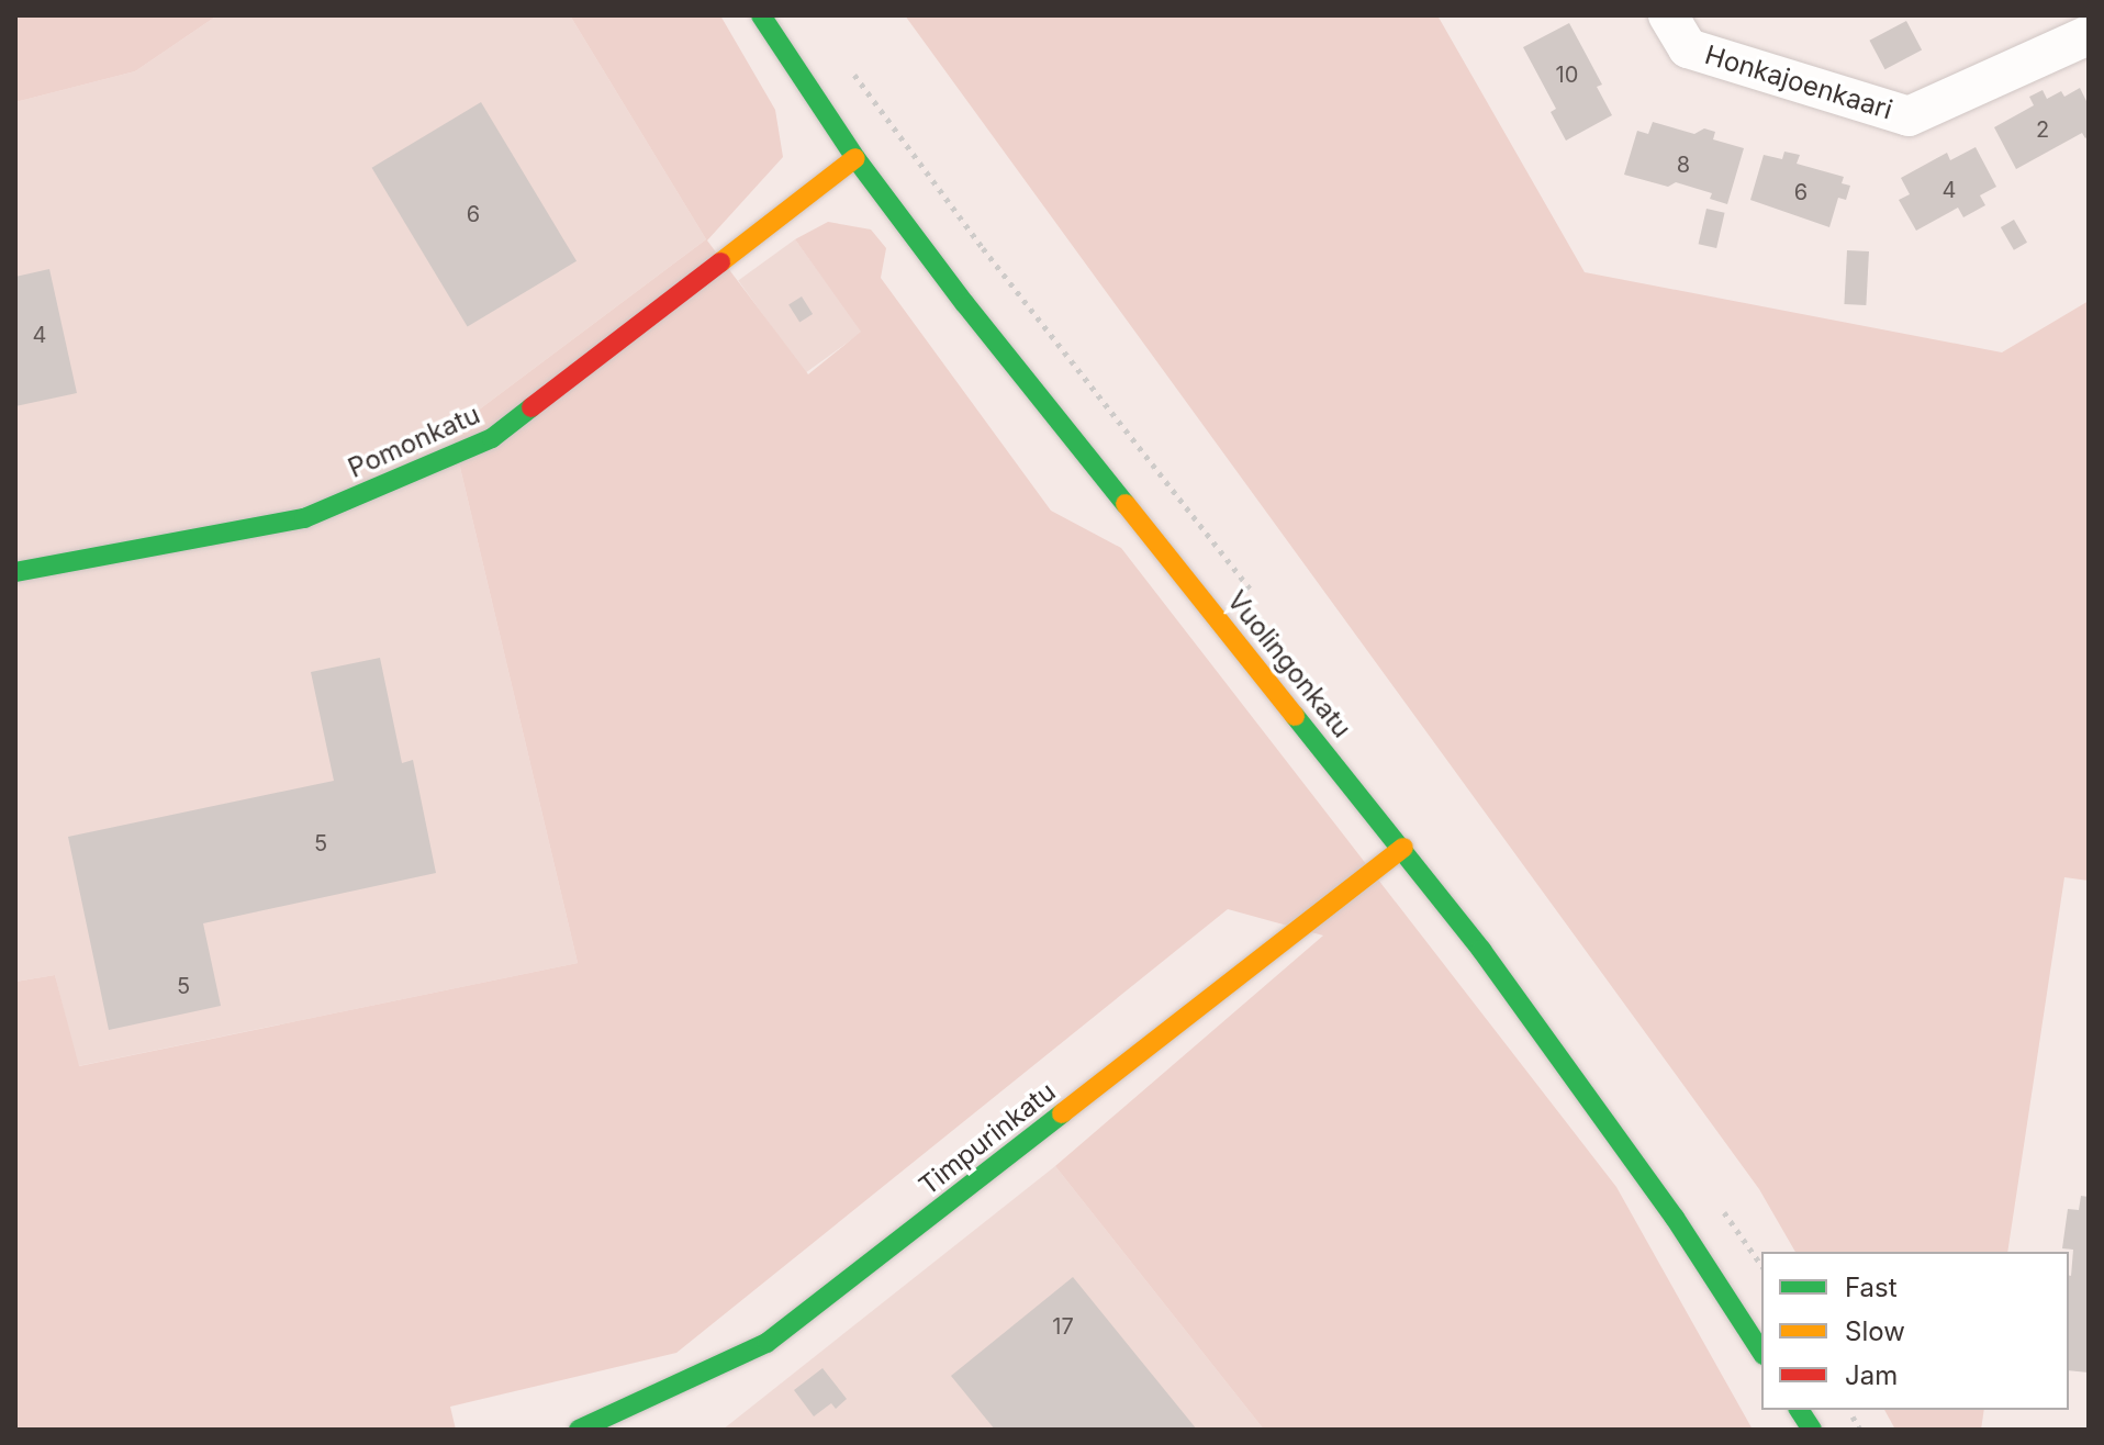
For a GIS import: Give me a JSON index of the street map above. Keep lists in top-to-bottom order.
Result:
{
  "streets": {
    "street": [
      "Honkajoenkaari",
      "Pomonkatu",
      "Vuolingonkatu",
      "Timpurinkatu"
    ]
  },
  "crossings": [
    ["Pomonkatu", "Vuolingonkatu"],
    ["Vuolingonkatu", "Timpurinkatu"]
  ],
  "house_numbers": [
    "10",
    "2",
    "8",
    "4",
    "6",
    "6",
    "4",
    "5",
    "5",
    "17"
  ],
  "legend": ["Fast", "Slow", "Jam"]
}
